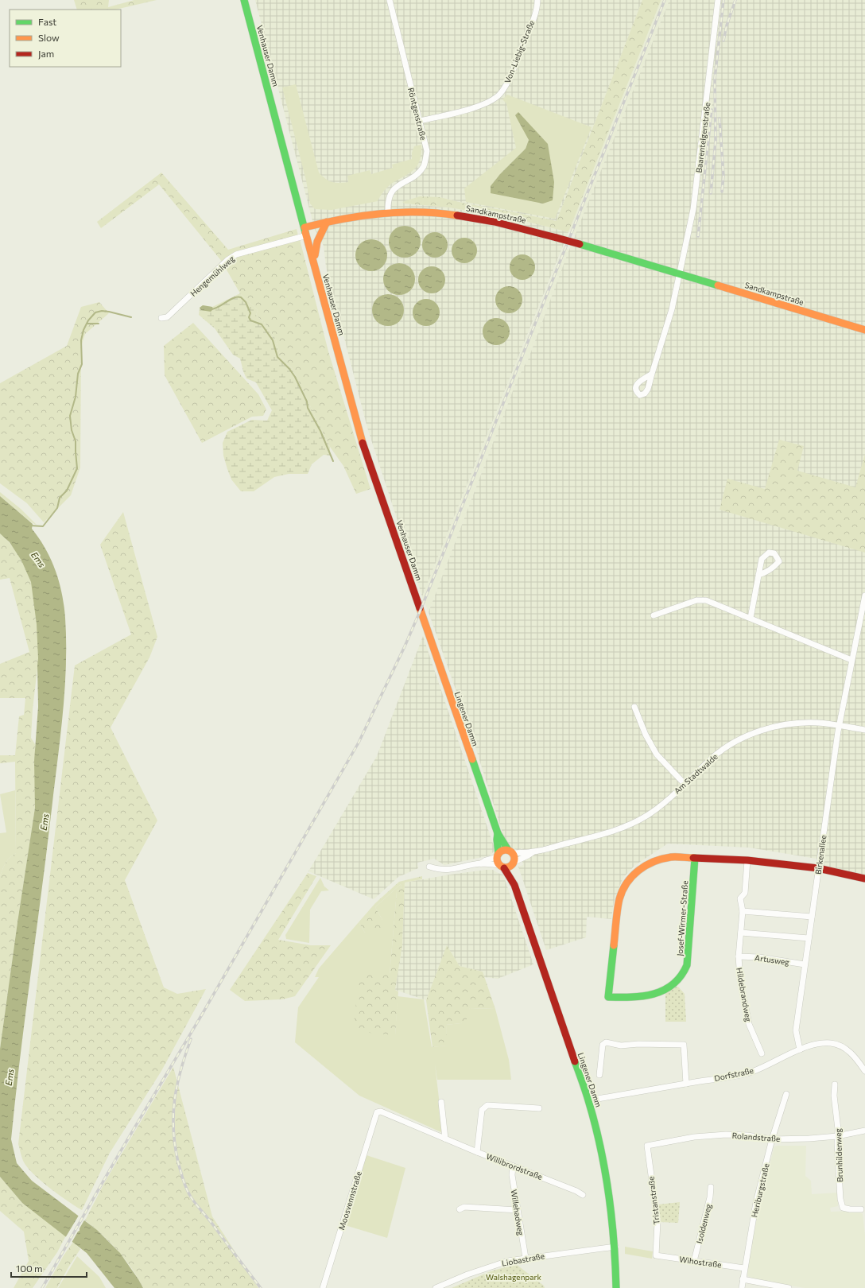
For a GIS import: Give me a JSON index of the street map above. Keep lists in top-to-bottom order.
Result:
{
  "streets": {
    "main road": [
      "Venhauser Damm",
      "Sandkampstraße",
      "Lingener Damm",
      "Josef-Wirmer-Straße"
    ],
    "street": [
      "Von-Liebig-Straße",
      "Röntgenstraße",
      "Baarentelgenstraße",
      "Hengemühlweg",
      "Am Stadtwalde",
      "Birkenallee",
      "Artusweg",
      "Hildebrandweg",
      "Dorfstraße",
      "Rolandstraße",
      "Brunhildenweg",
      "Willibrordstraße",
      "Heriburgstraße",
      "Moosvennstraße",
      "Tristanstraße",
      "Willehadweg",
      "Isoldenweg",
      "Liobastraße",
      "Wihostraße"
    ]
  },
  "crossings": [
    ["Von-Liebig-Straße", "Röntgenstraße"],
    ["Venhauser Damm", "Sandkampstraße"],
    ["Venhauser Damm", "Hengemühlweg"],
    ["Venhauser Damm", "Lingener Damm"],
    ["Röntgenstraße", "Sandkampstraße"],
    ["Baarentelgenstraße", "Sandkampstraße"],
    ["Lingener Damm", "Am Stadtwalde"],
    ["Lingener Damm", "Dorfstraße"],
    ["Lingener Damm", "Liobastraße"],
    ["Am Stadtwalde", "Birkenallee"],
    ["Birkenallee", "Artusweg"],
    ["Birkenallee", "Dorfstraße"],
    ["Artusweg", "Hildebrandweg"],
    ["Rolandstraße", "Brunhildenweg"],
    ["Rolandstraße", "Heriburgstraße"],
    ["Rolandstraße", "Tristanstraße"],
    ["Willibrordstraße", "Moosvennstraße"],
    ["Willibrordstraße", "Willehadweg"],
    ["Heriburgstraße", "Wihostraße"],
    ["Tristanstraße", "Wihostraße"],
    ["Willehadweg", "Liobastraße"],
    ["Isoldenweg", "Wihostraße"]
  ],
  "water": ["Ems"],
  "parks": ["Walshagenpark"],
  "legend": ["Fast", "Slow", "Jam"],
  "scale_bar": "100 m"
}
